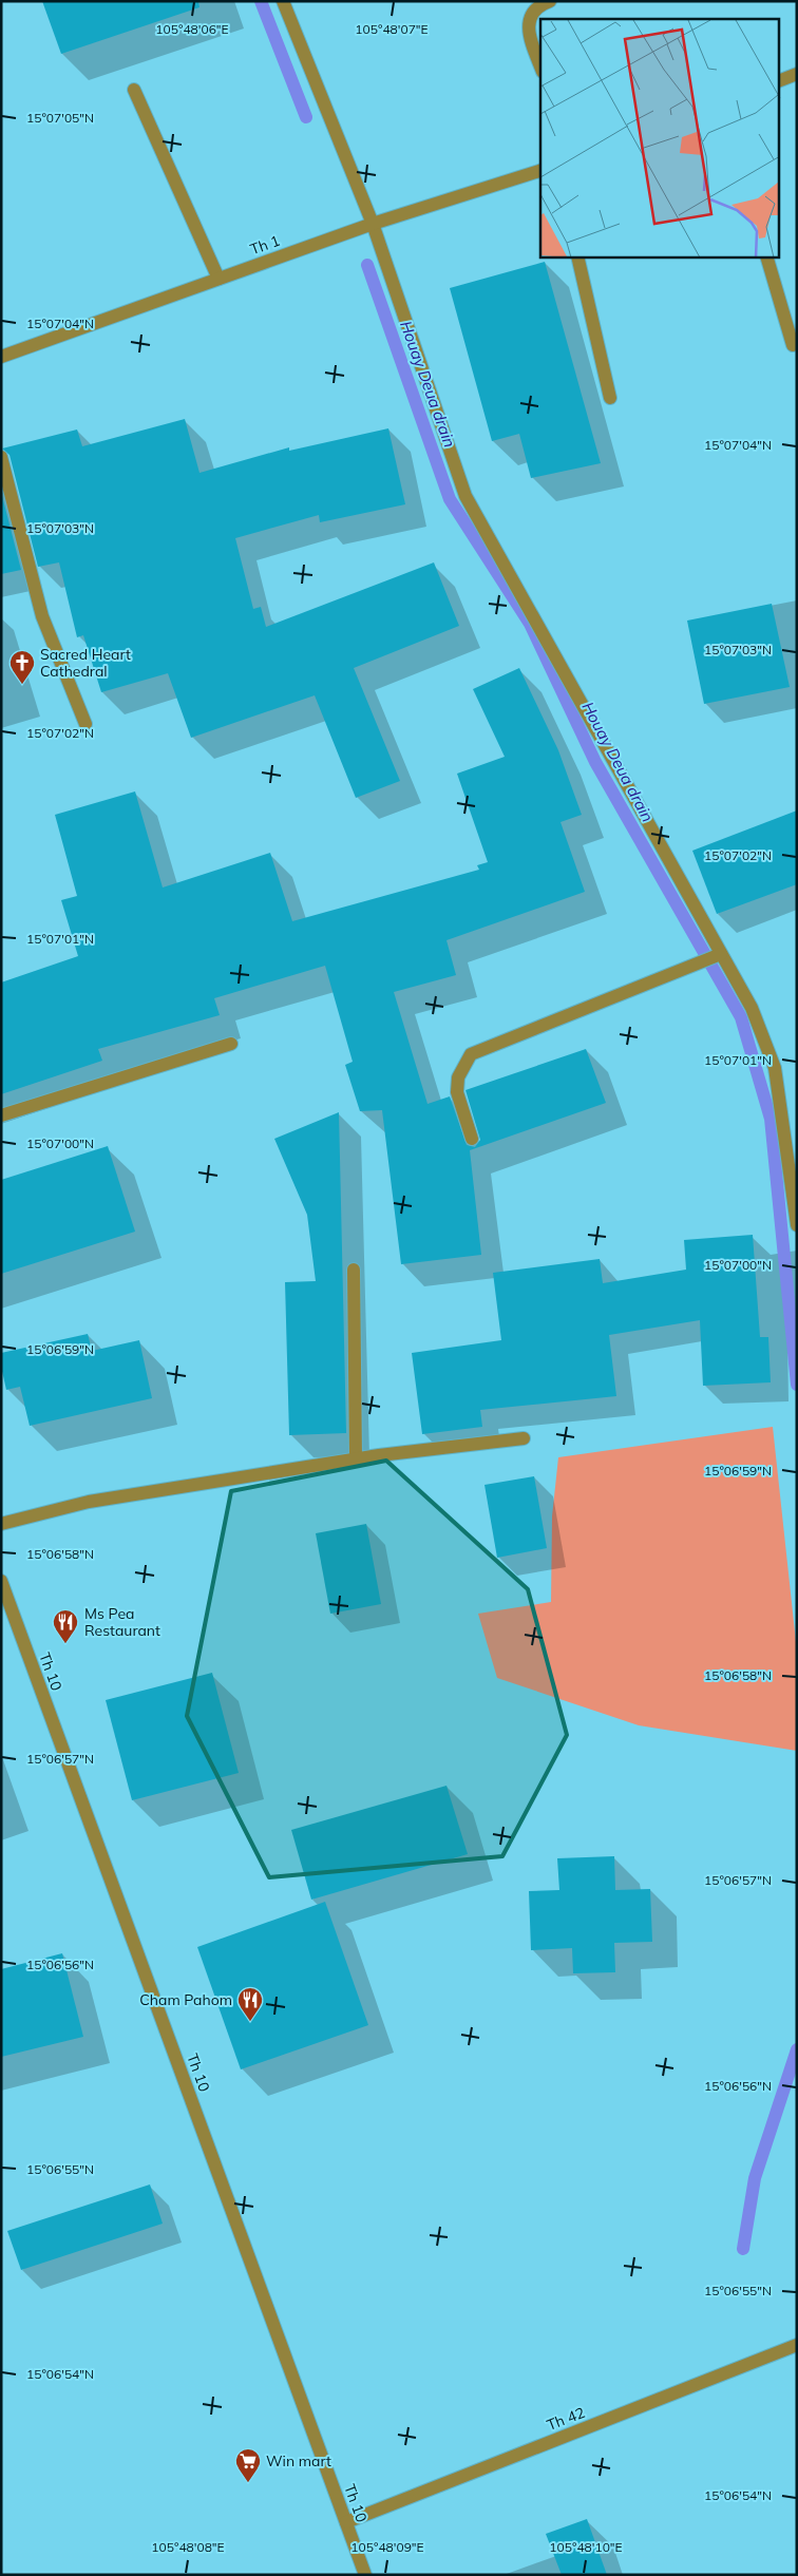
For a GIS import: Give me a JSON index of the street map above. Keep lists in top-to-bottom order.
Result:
{
  "streets": {
    "street": ["Th 1", "Th 10", "Th 42"]
  },
  "crossings": [
    ["Th 10", "Th 42"]
  ],
  "water": ["Houay Deua drain"],
  "places": {
    "church": ["Sacred Heart Cathedral"],
    "restaurant": ["Ms Pea Restaurant", "Cham Pahom"],
    "supermarket": ["Win mart"]
  },
  "coordinates": [
    "105°48'06\"E",
    "105°48'07\"E",
    "15°07'05\"N",
    "15°07'04\"N",
    "15°07'03\"N",
    "15°07'02\"N",
    "15°07'01\"N",
    "15°07'00\"N",
    "15°06'59\"N",
    "15°06'58\"N",
    "15°06'57\"N",
    "15°06'56\"N",
    "15°06'55\"N",
    "15°06'54\"N",
    "105°48'08\"E",
    "105°48'09\"E",
    "105°48'10\"E"
  ]
}
